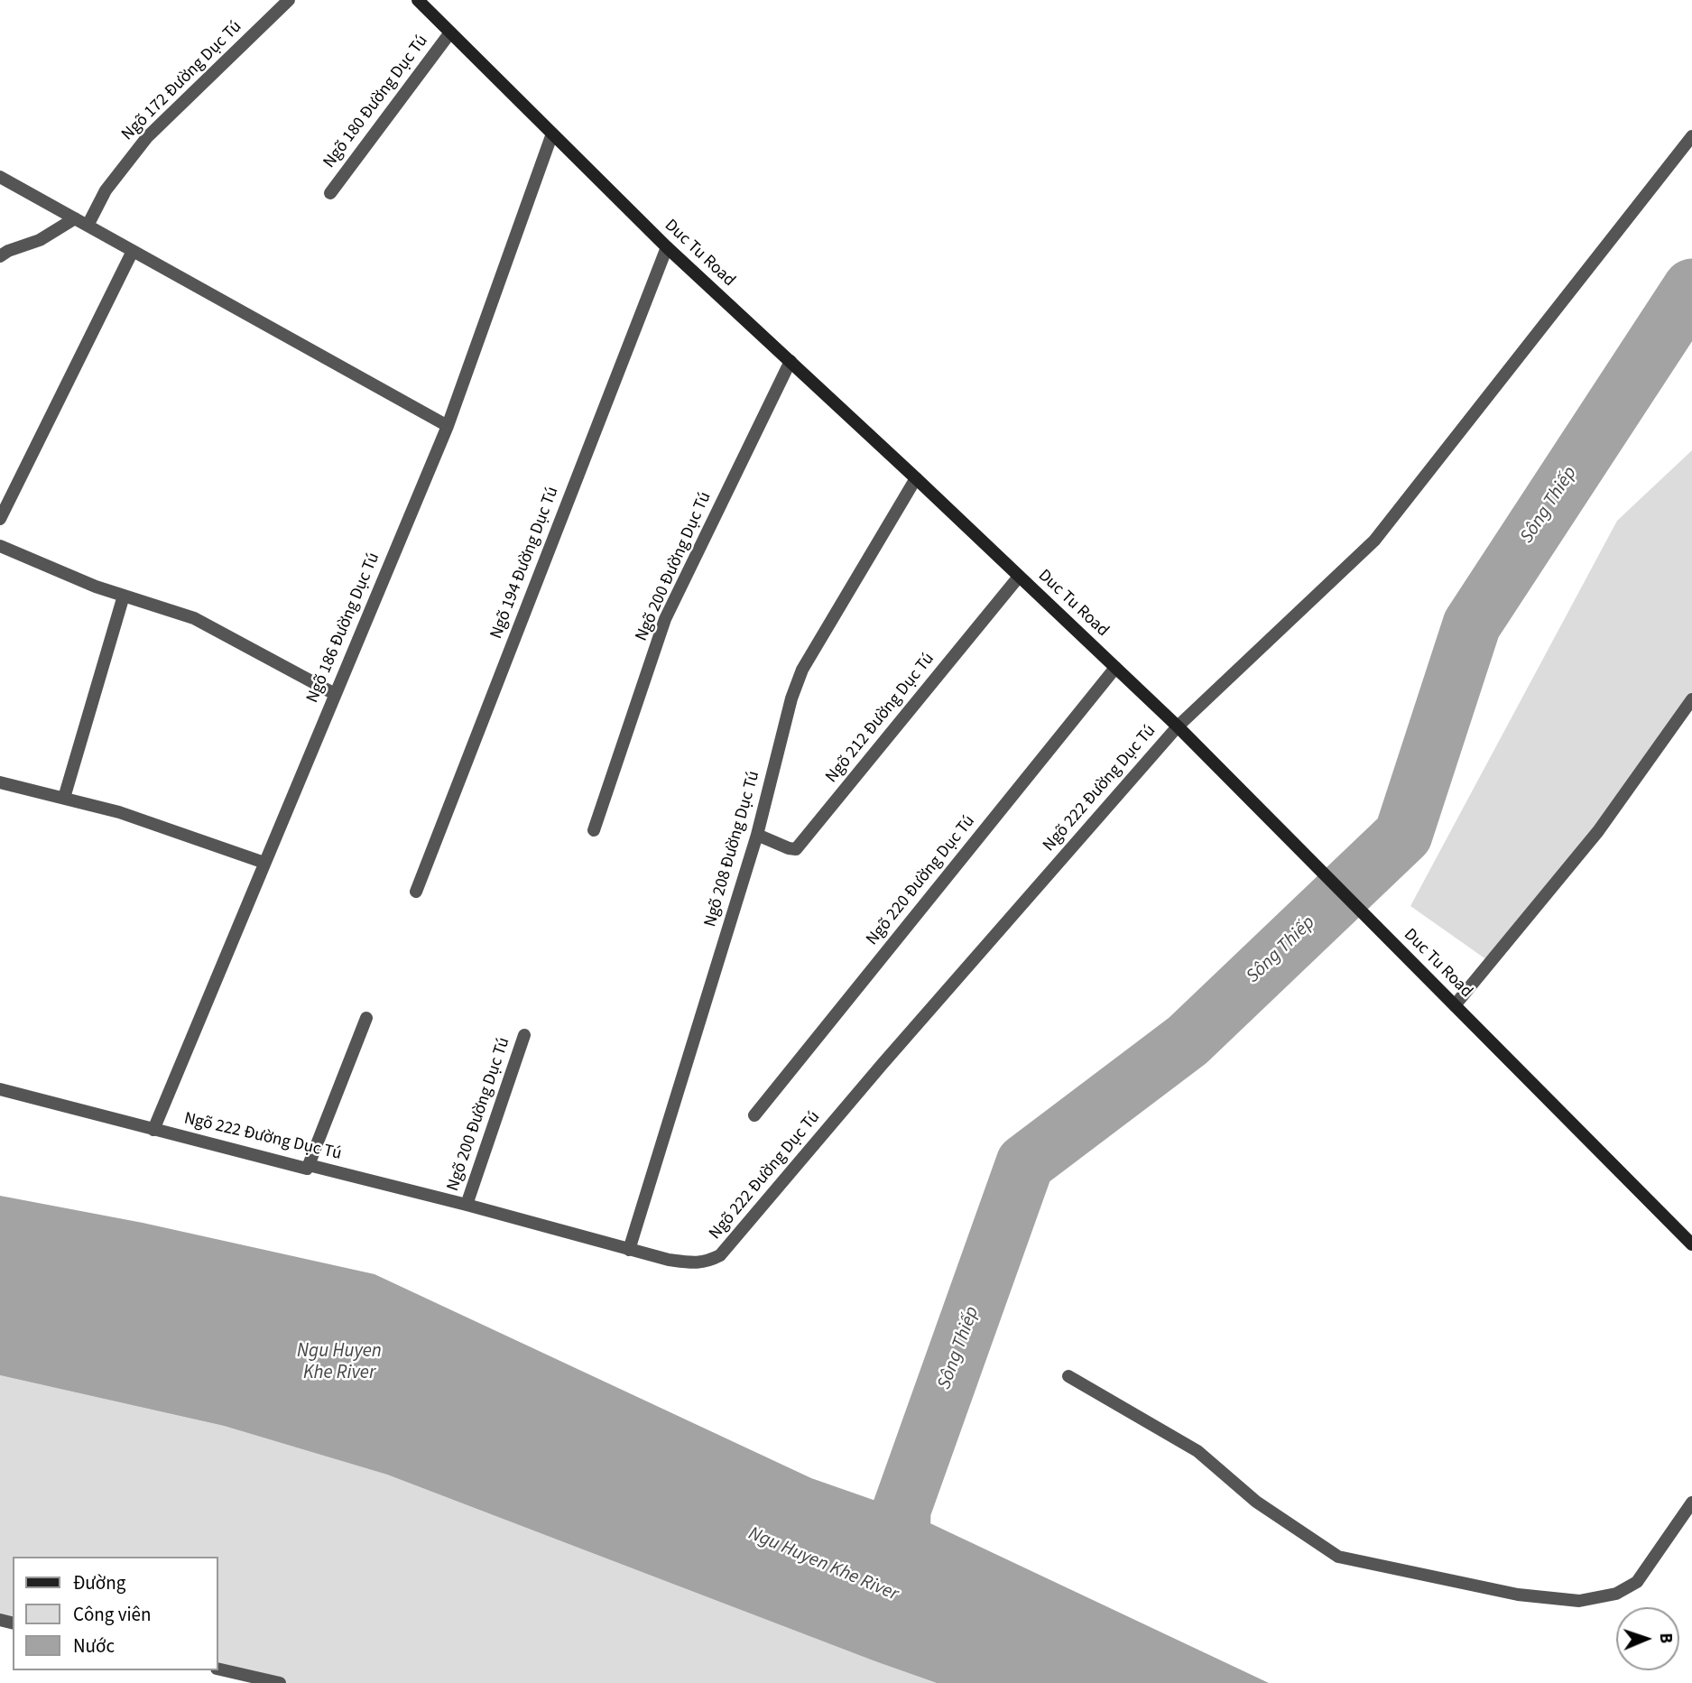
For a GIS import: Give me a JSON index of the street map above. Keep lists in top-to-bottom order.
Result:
{
  "streets": {
    "main road": ["Duc Tu Road"],
    "street": [
      "Ngõ 172 Đường Dục Tú",
      "Ngõ 180 Đường Dục Tú",
      "Ngõ 194 Đường Dục Tú",
      "Ngõ 200 Đường Dục Tú",
      "Ngõ 186 Đường Dục Tú",
      "Ngõ 212 Đường Dục Tú",
      "Ngõ 222 Đường Dục Tú",
      "Ngõ 208 Đường Dục Tú",
      "Ngõ 220 Đường Dục Tú"
    ]
  },
  "crossings": [
    ["Ngõ 180 Đường Dục Tú", "Duc Tu Road"],
    ["Duc Tu Road", "Ngõ 194 Đường Dục Tú"],
    ["Duc Tu Road", "Ngõ 200 Đường Dục Tú"],
    ["Duc Tu Road", "Ngõ 186 Đường Dục Tú"],
    ["Duc Tu Road", "Ngõ 212 Đường Dục Tú"],
    ["Duc Tu Road", "Ngõ 222 Đường Dục Tú"],
    ["Duc Tu Road", "Ngõ 208 Đường Dục Tú"],
    ["Duc Tu Road", "Ngõ 220 Đường Dục Tú"],
    ["Ngõ 200 Đường Dục Tú", "Ngõ 222 Đường Dục Tú"],
    ["Ngõ 186 Đường Dục Tú", "Ngõ 222 Đường Dục Tú"],
    ["Ngõ 212 Đường Dục Tú", "Ngõ 208 Đường Dục Tú"],
    ["Ngõ 222 Đường Dục Tú", "Ngõ 208 Đường Dục Tú"]
  ],
  "water": ["Sông Thiếp", "Ngu Huyen Khe River"],
  "legend": ["Đường", "Công viên", "Nước"],
  "north": "right"
}
